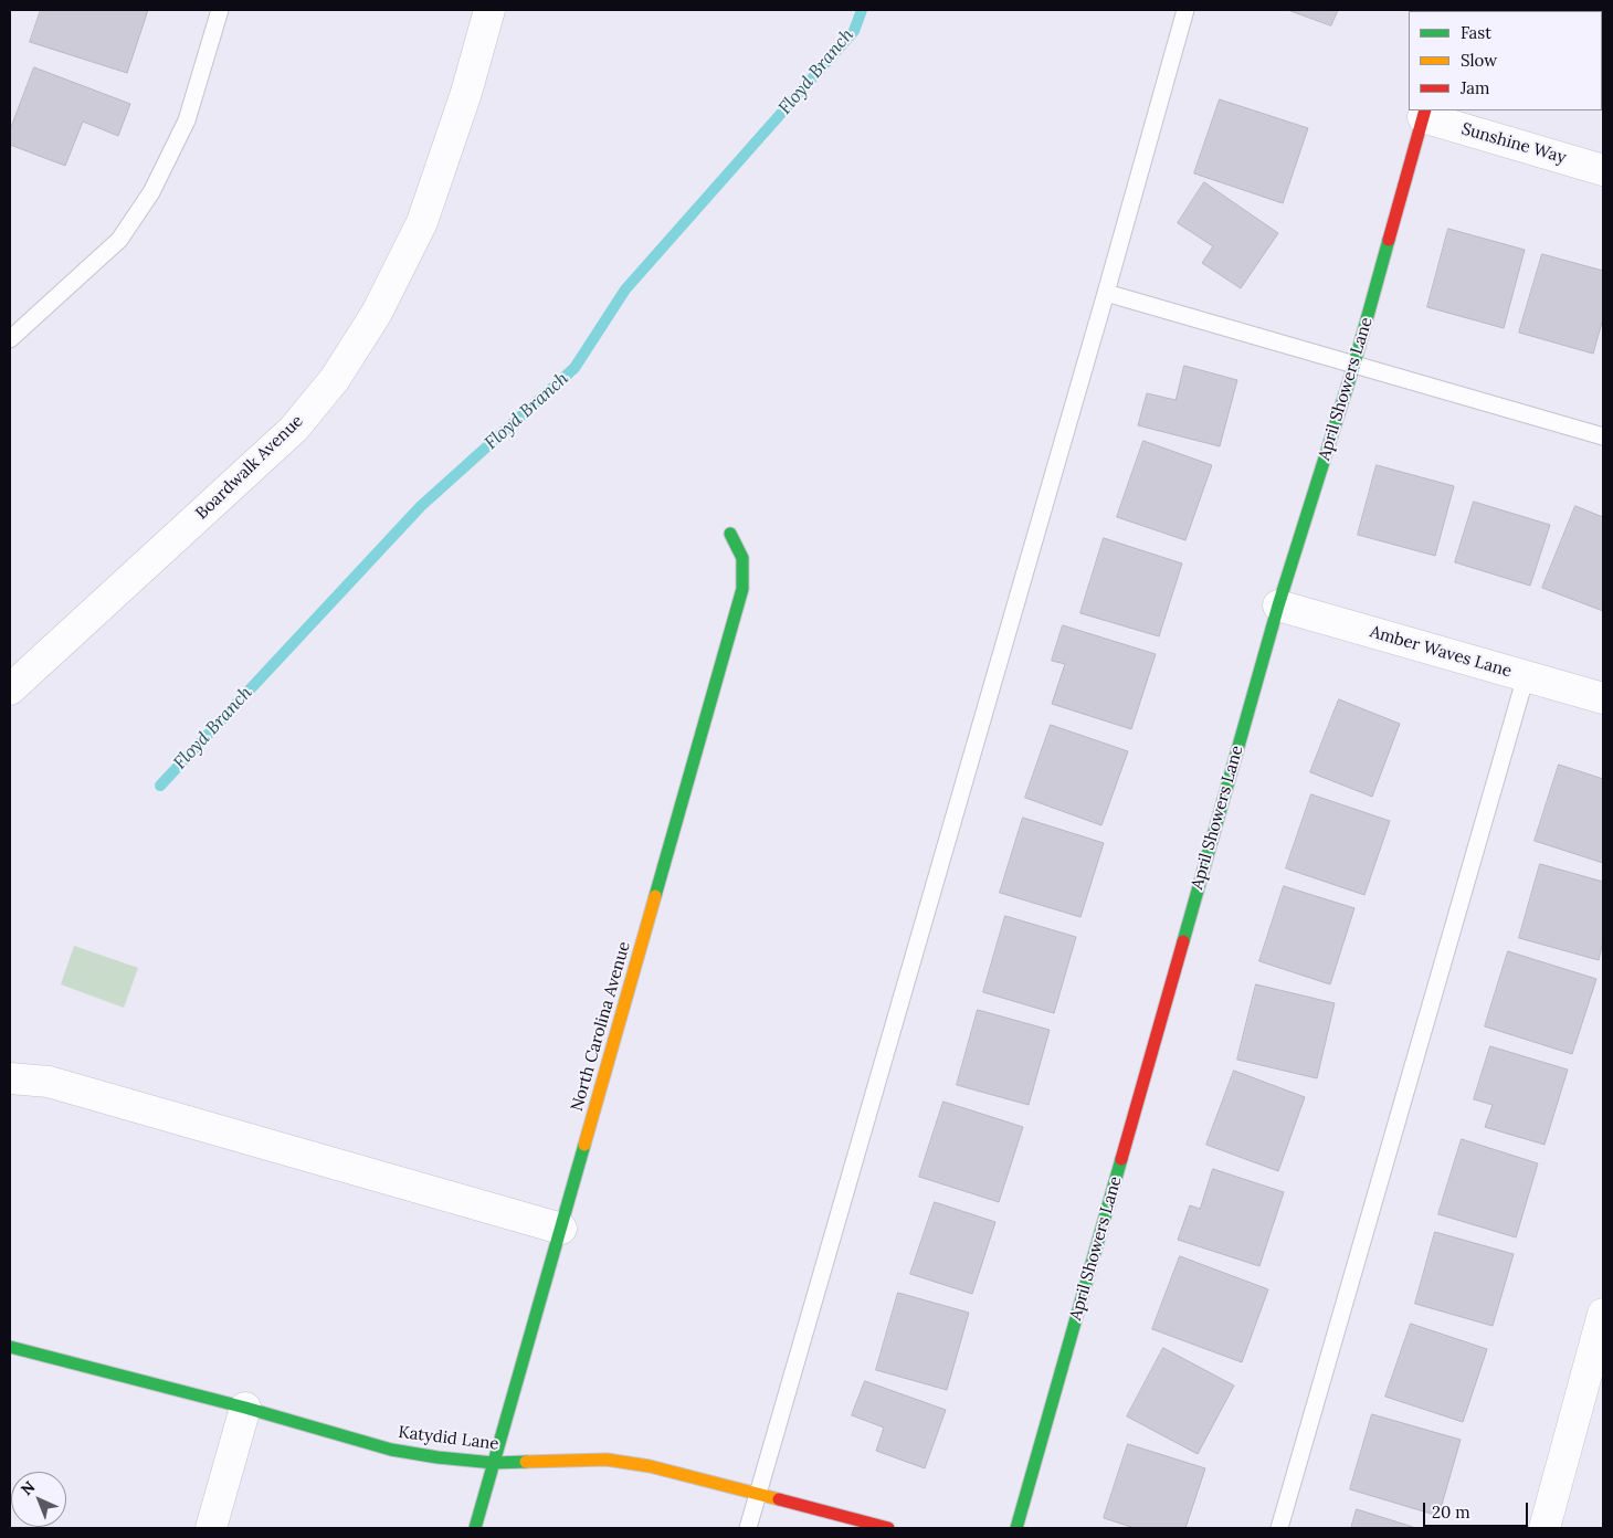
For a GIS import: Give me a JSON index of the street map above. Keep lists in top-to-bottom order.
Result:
{
  "streets": {
    "street": [
      "Sunshine Way",
      "April Showers Lane",
      "Boardwalk Avenue",
      "Amber Waves Lane",
      "North Carolina Avenue",
      "Katydid Lane"
    ]
  },
  "crossings": [
    ["Sunshine Way", "April Showers Lane"],
    ["April Showers Lane", "Amber Waves Lane"],
    ["North Carolina Avenue", "Katydid Lane"]
  ],
  "water": ["Floyd Branch"],
  "legend": ["Fast", "Slow", "Jam"],
  "scale_bar": "20 m",
  "north": "top left"
}
